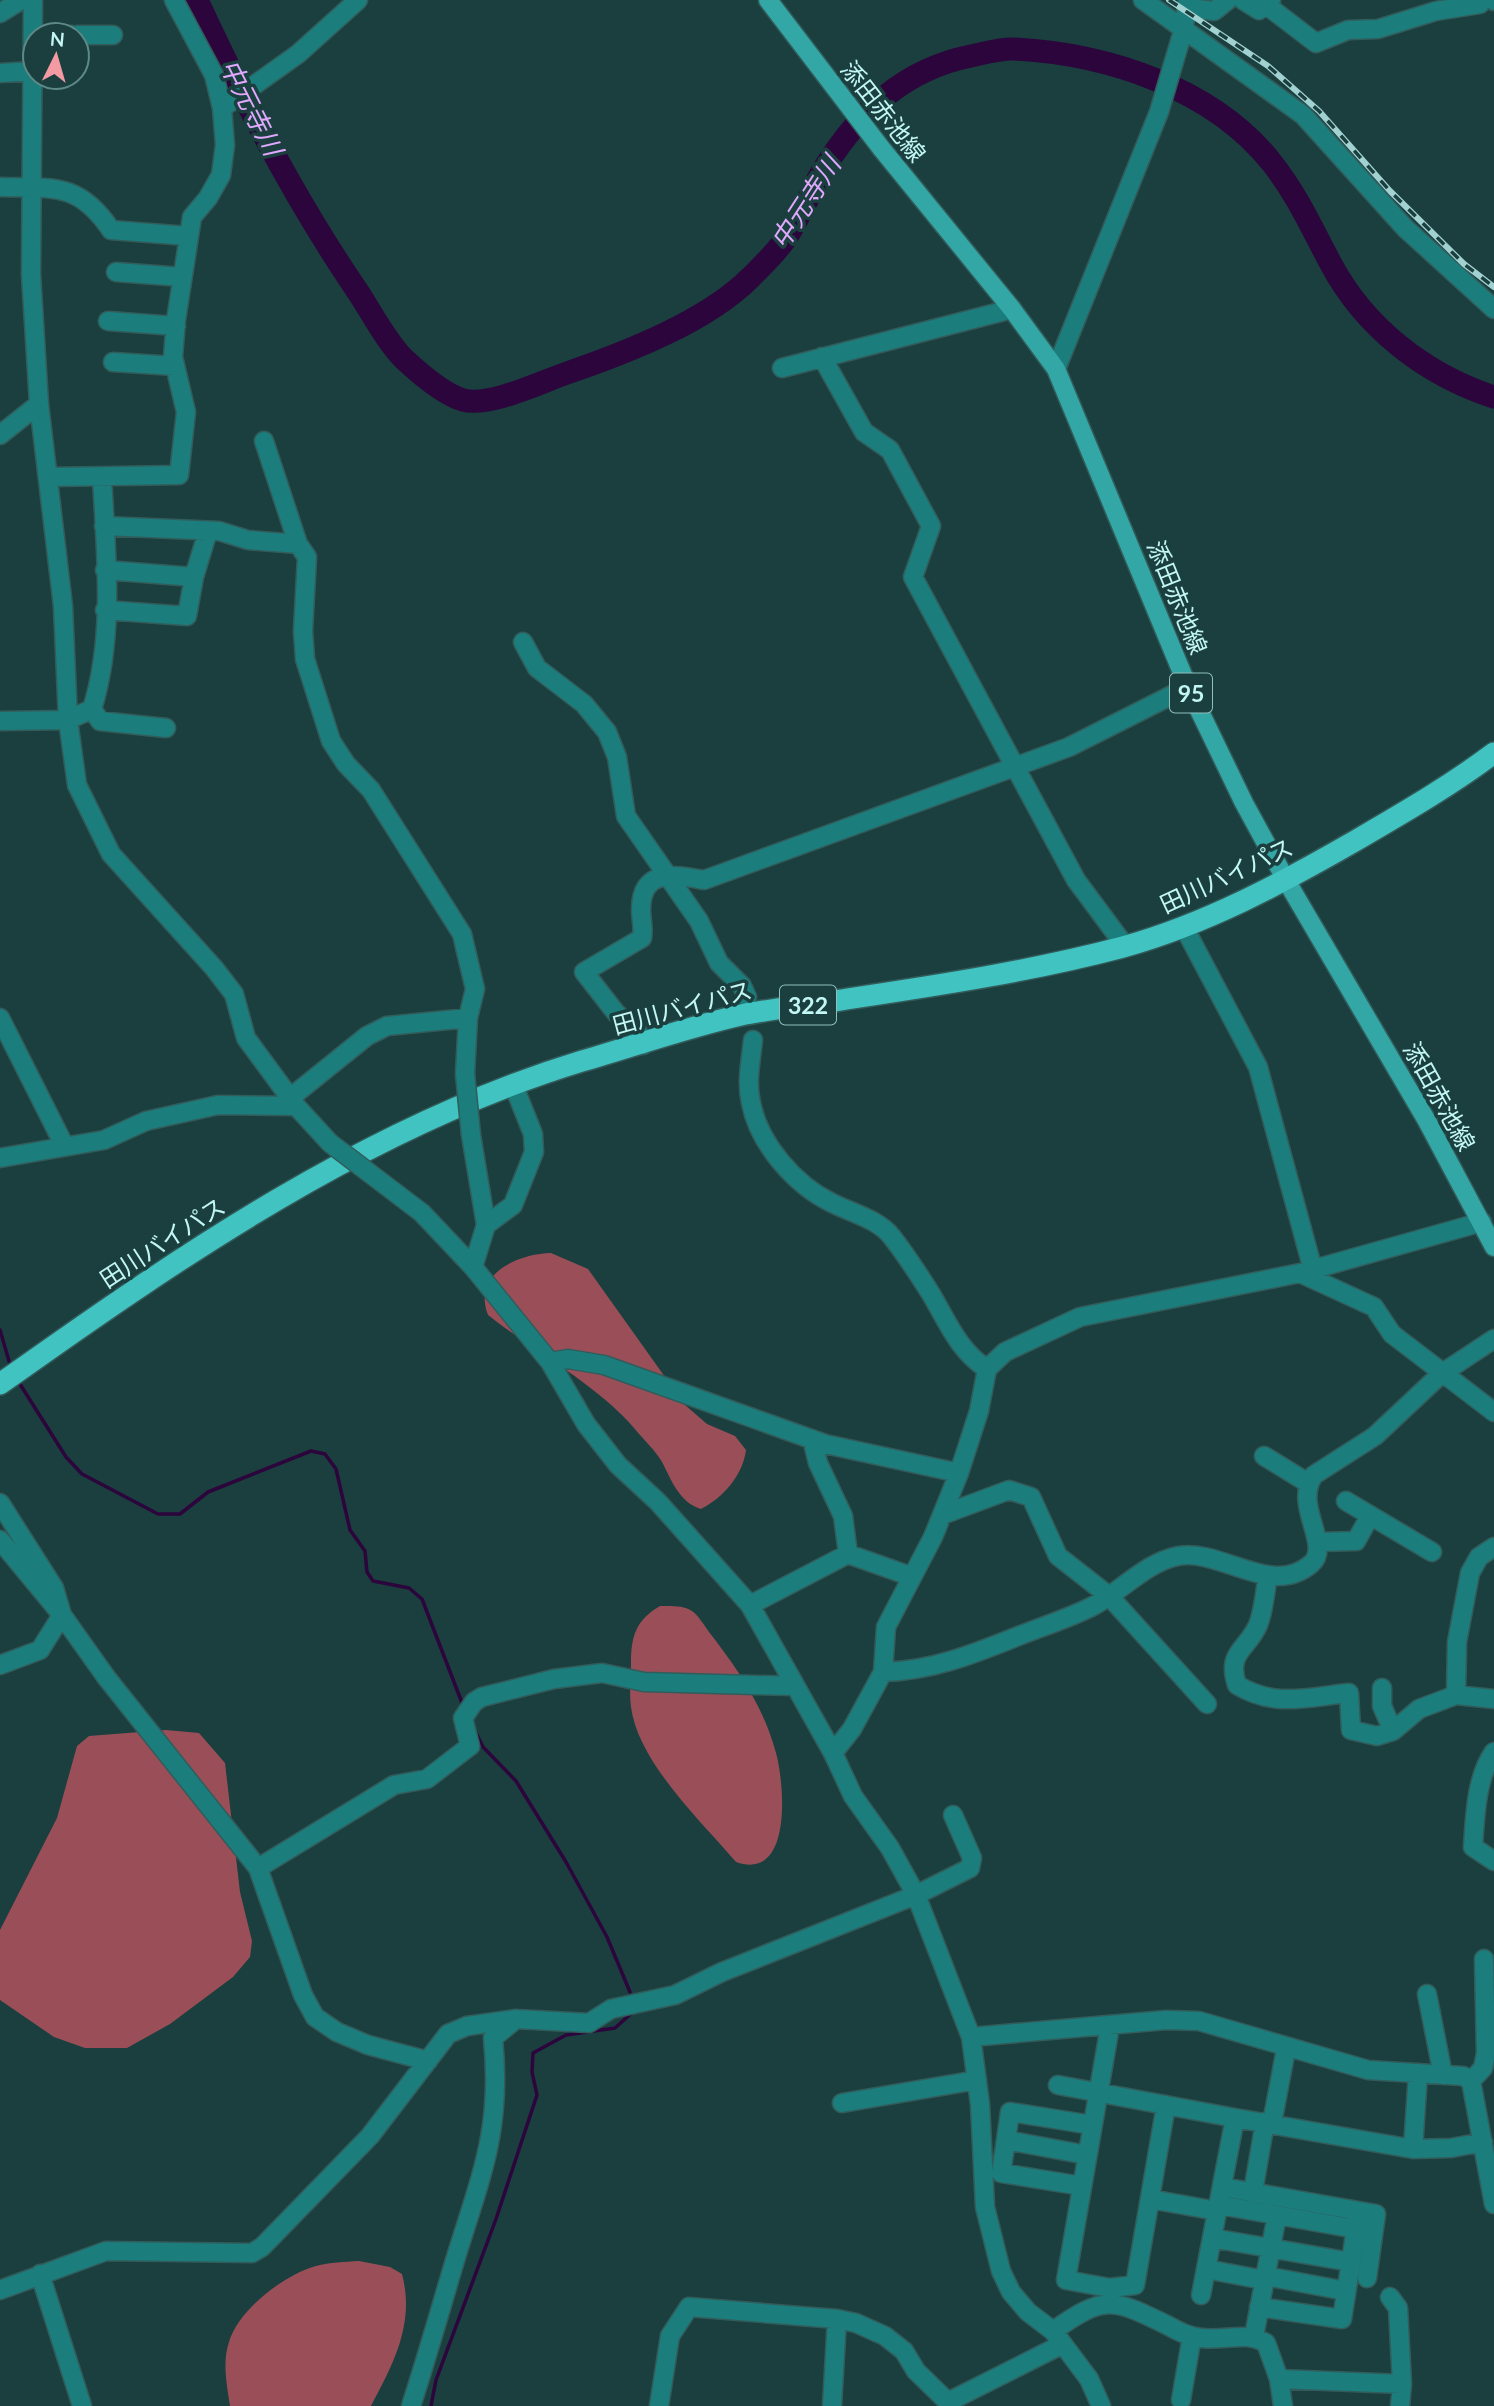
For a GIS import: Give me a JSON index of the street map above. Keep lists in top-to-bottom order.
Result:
{
  "streets": {
    "highway": ["田川バイパス", "322"],
    "main road": ["添田赤池線", "95"]
  },
  "crossings": [
    ["添田赤池線", "田川バイパス"]
  ],
  "water": ["中元寺川"],
  "north": "top"
}
